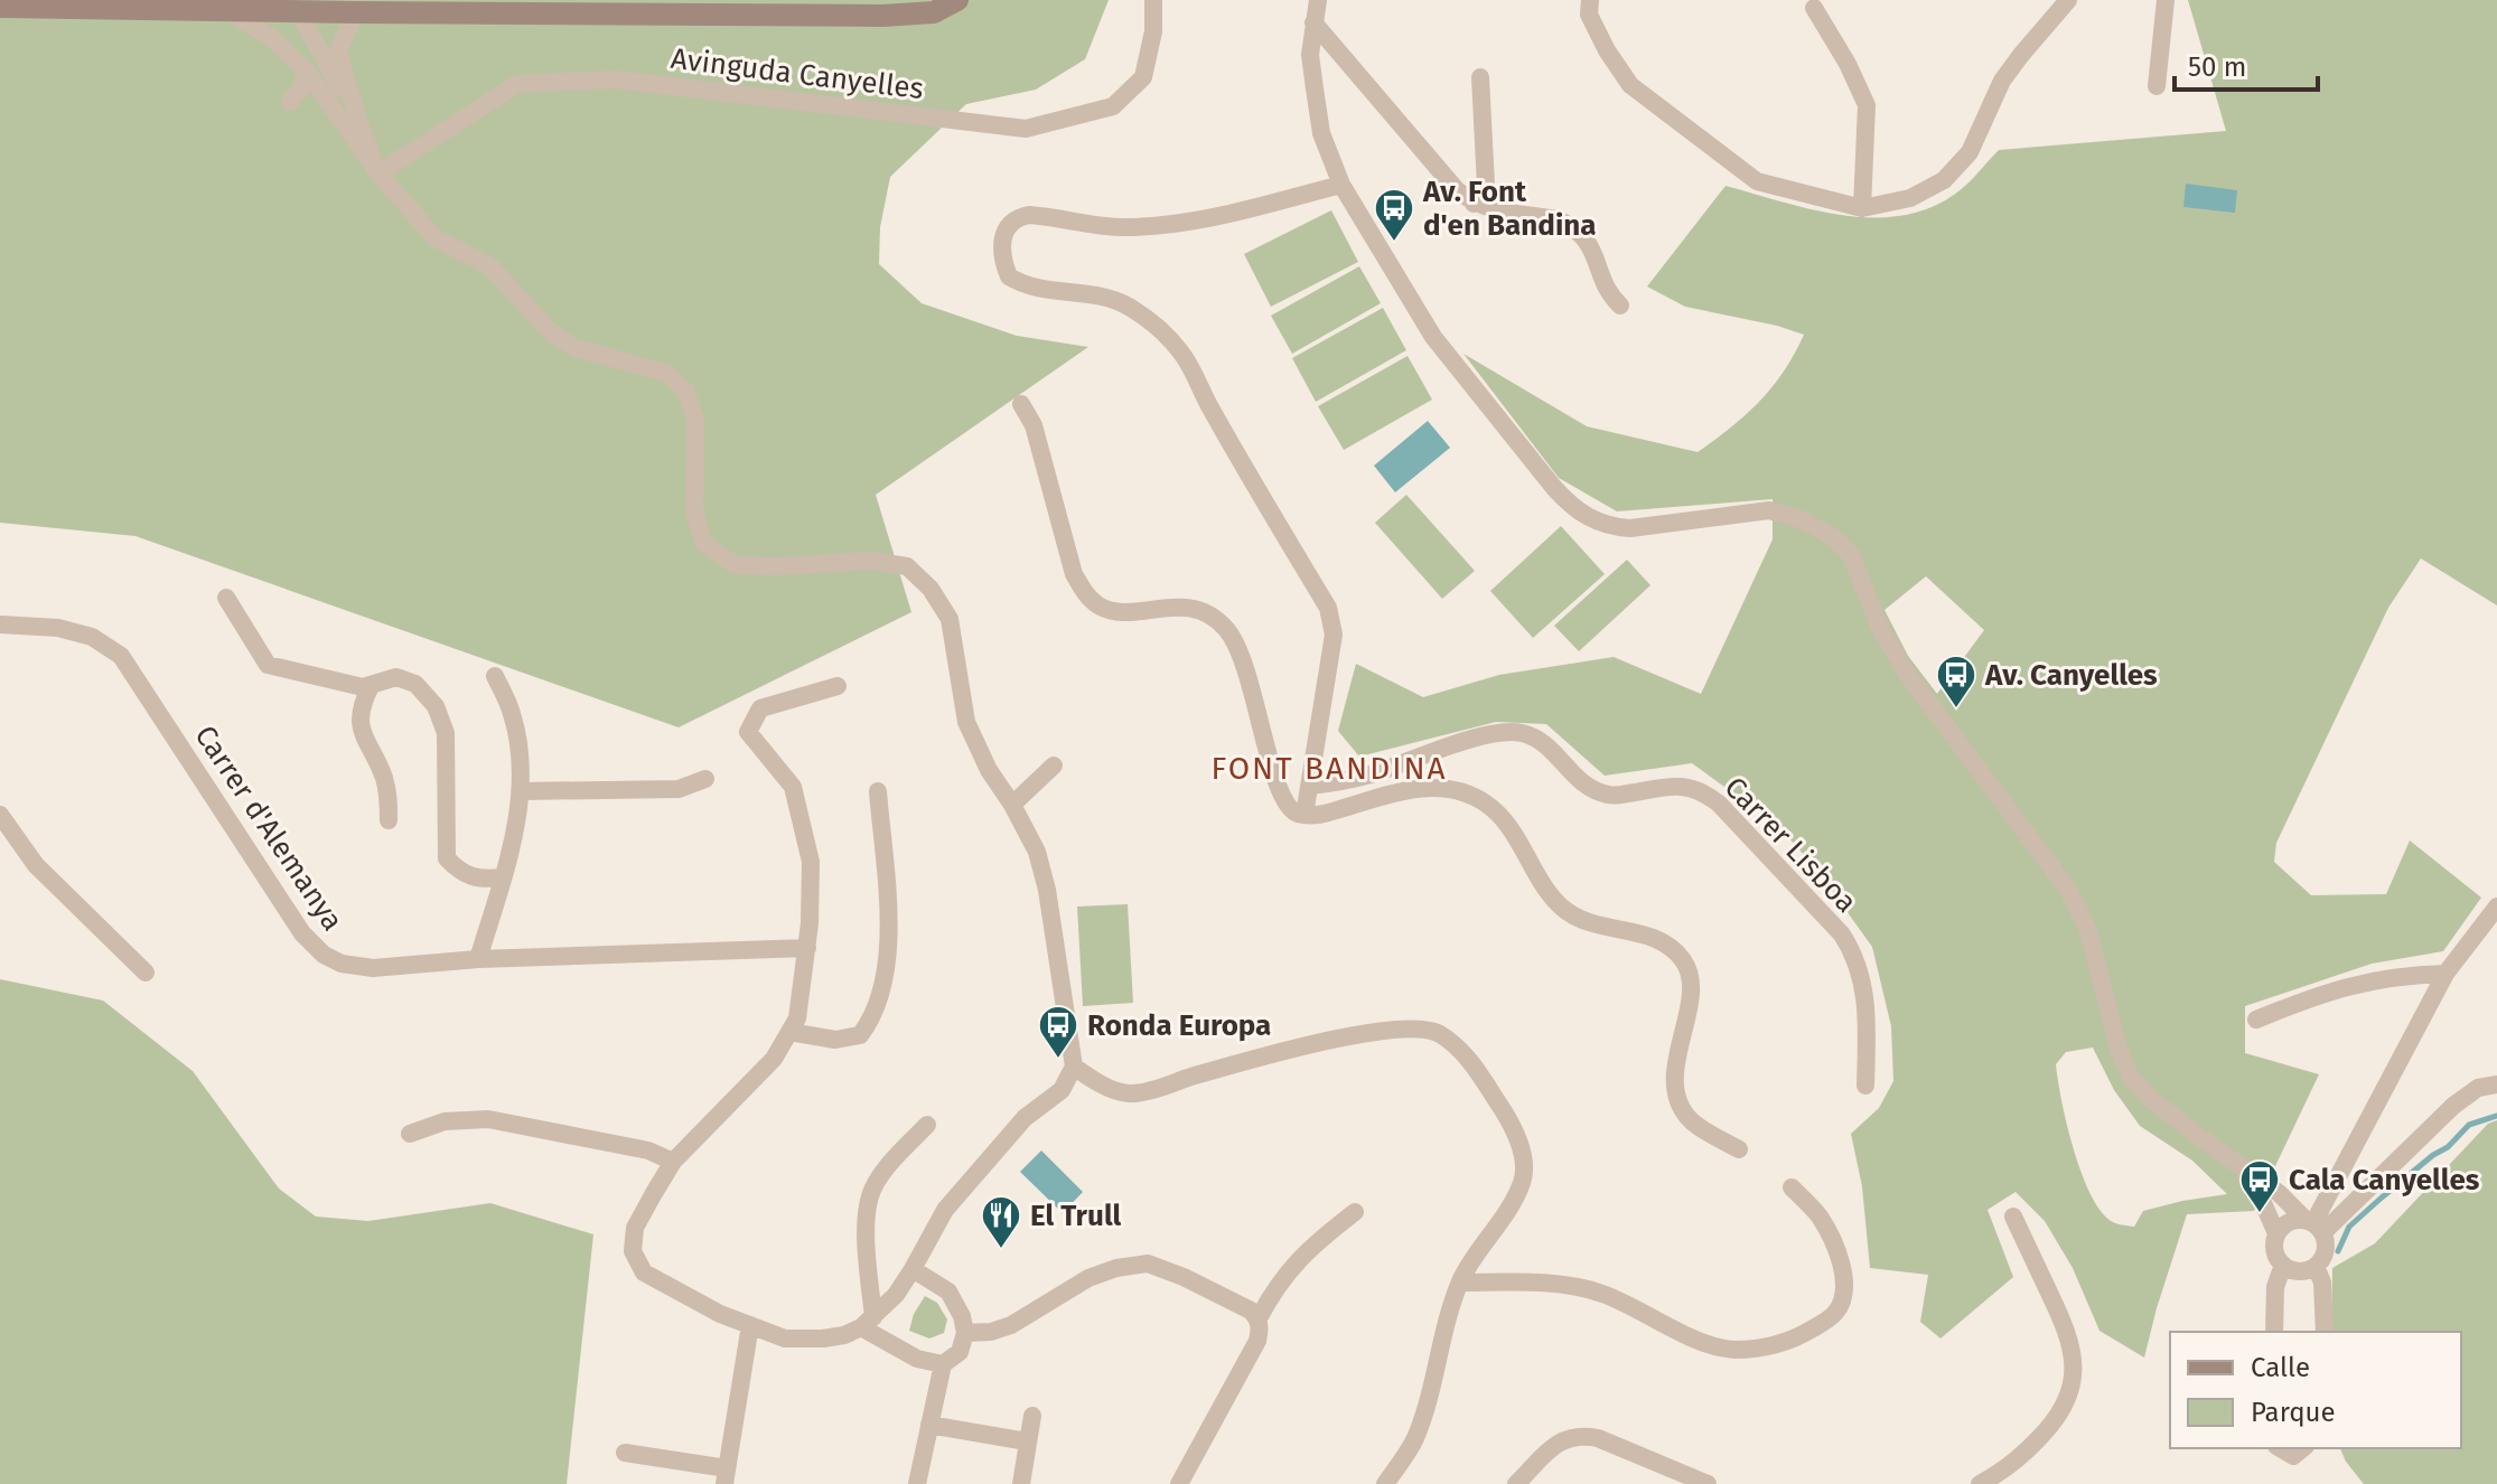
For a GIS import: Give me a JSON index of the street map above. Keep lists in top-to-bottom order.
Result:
{
  "streets": {
    "street": ["Avinguda Canyelles", "Carrer d'Alemanya", "Carrer Lisboa"]
  },
  "districts": ["FONT BANDINA"],
  "places": {
    "bus stop": [
      "Av. Font d'en Bandina",
      "Av. Canyelles",
      "Ronda Europa",
      "Cala Canyelles"
    ],
    "restaurant": ["El Trull"]
  },
  "legend": ["Calle", "Parque"],
  "scale_bar": "50 m"
}
